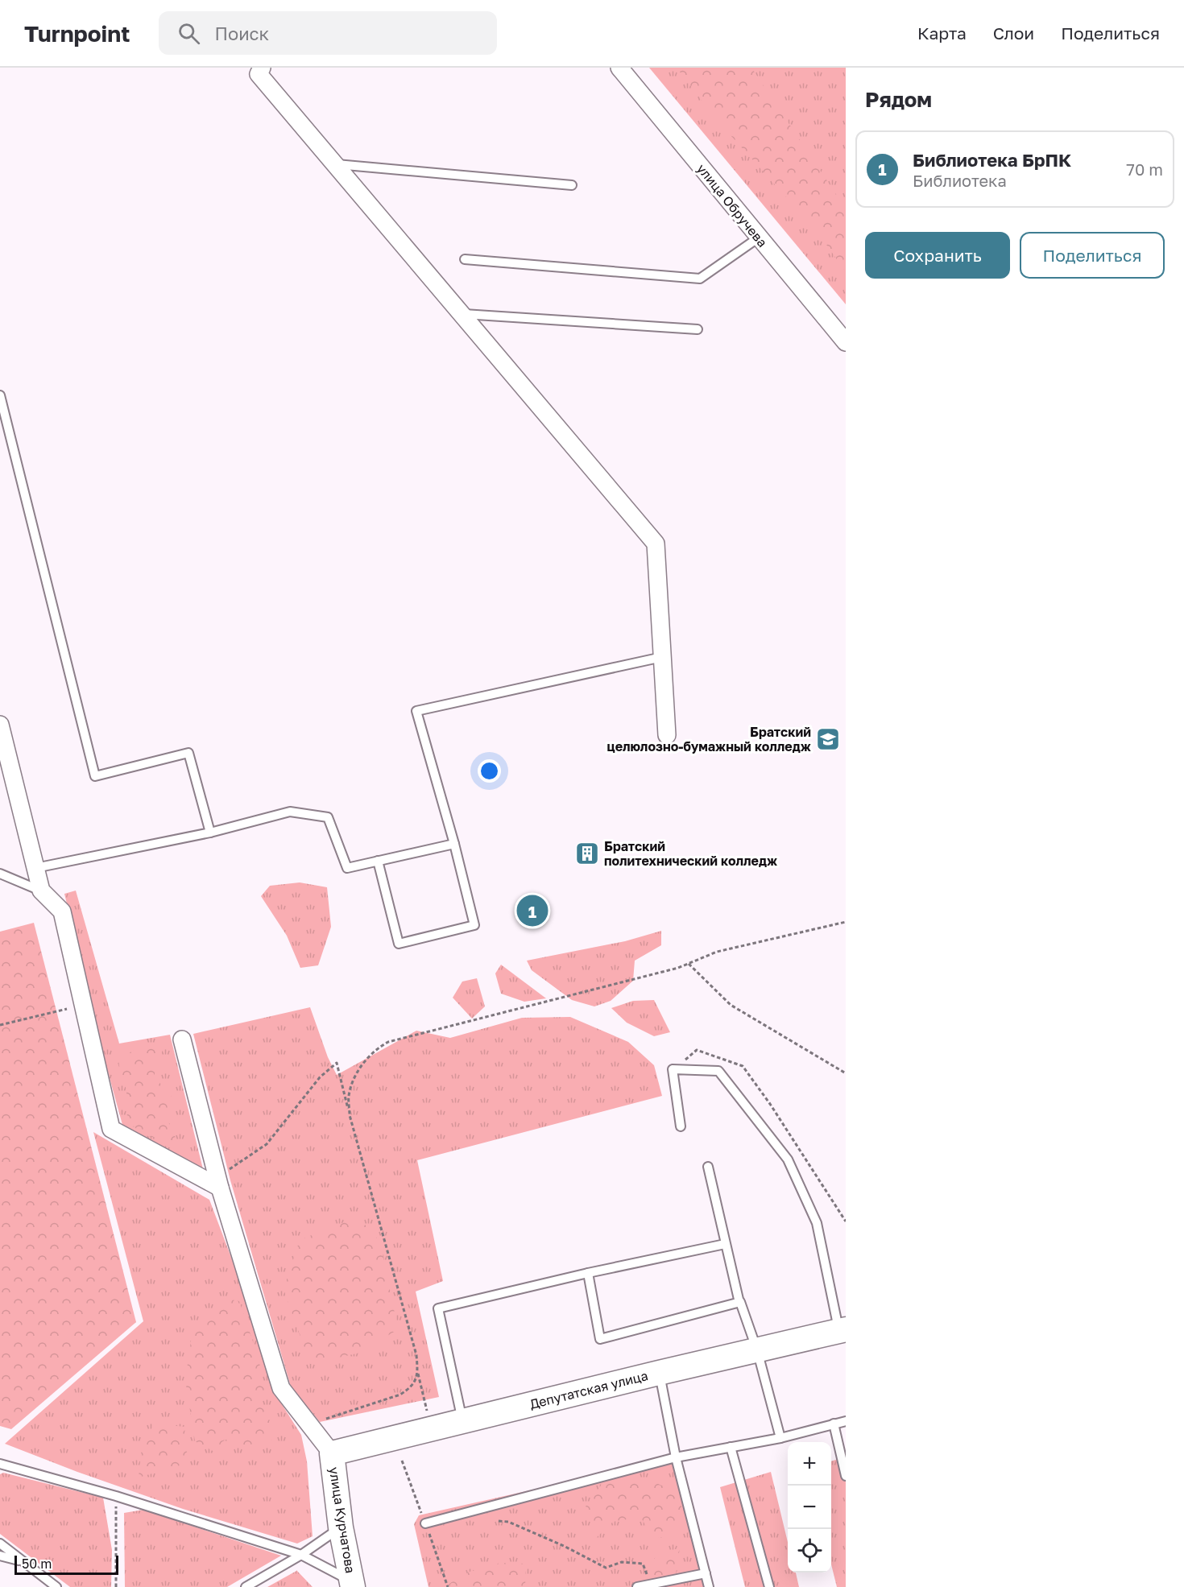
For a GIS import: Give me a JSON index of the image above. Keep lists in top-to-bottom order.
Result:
{
  "streets": {
    "street": ["улица Обручева", "Депутатская улица", "улица Курчатова"]
  },
  "crossings": [
    ["Депутатская улица", "улица Курчатова"]
  ],
  "places": {
    "school or university": ["Братский целюлозно-бумажный колледж"],
    "building": ["Братский политехнический колледж"]
  },
  "scale_bar": "50 m",
  "page": {
    "header": "Turnpoint",
    "search": "Поиск",
    "nav": ["Карта", "Слои", "Поделиться"],
    "heading": "Рядом",
    "list": [
      {
        "mark": "1",
        "name": "Библиотека БрПК",
        "note": "Библиотека",
        "value": "70 m"
      }
    ],
    "buttons": ["Сохранить", "Поделиться"],
    "pins": "1",
    "map_buttons": ["+", "−"],
    "scale": "50 m"
  }
}
